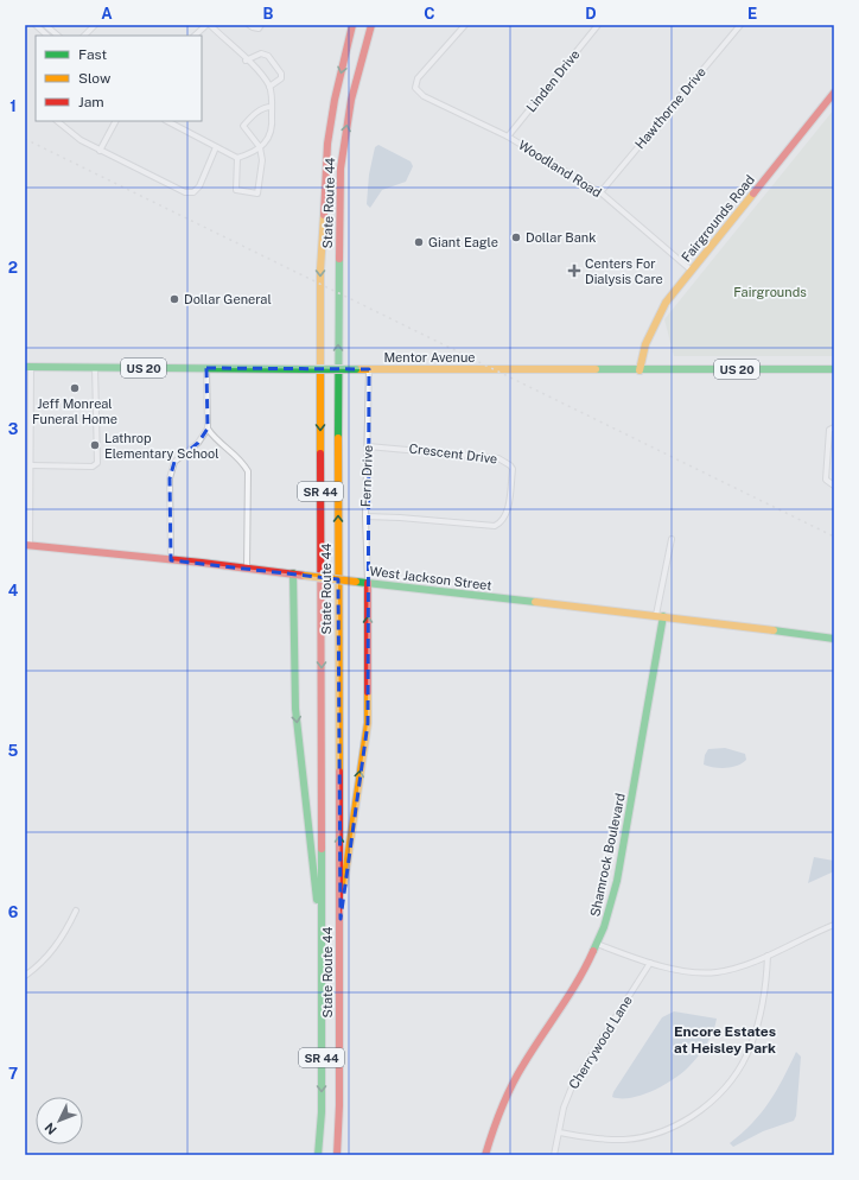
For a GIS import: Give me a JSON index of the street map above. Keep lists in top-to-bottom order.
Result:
{
  "streets": {
    "main road": [
      "State Route 44",
      "Fairgrounds Road",
      "Mentor Avenue",
      "US 20",
      "SR 44",
      "West Jackson Street",
      "Shamrock Boulevard"
    ],
    "street": [
      "Linden Drive",
      "Hawthorne Drive",
      "Woodland Road",
      "Crescent Drive",
      "Fern Drive",
      "Cherrywood Lane"
    ]
  },
  "crossings": [
    ["Linden Drive", "Woodland Road"],
    ["Hawthorne Drive", "Woodland Road"],
    ["Woodland Road", "Fairgrounds Road"],
    ["Fairgrounds Road", "Mentor Avenue"],
    ["Mentor Avenue", "Fern Drive"],
    ["Crescent Drive", "Fern Drive"],
    ["Fern Drive", "West Jackson Street"],
    ["West Jackson Street", "Shamrock Boulevard"]
  ],
  "districts": ["Encore Estates at Heisley Park"],
  "parks": ["Fairgrounds"],
  "places": {
    "other": [
      "Dollar Bank",
      "Giant Eagle",
      "Dollar General",
      "Jeff Monreal Funeral Home",
      "Lathrop Elementary School"
    ],
    "health": ["Centers For Dialysis Care"]
  },
  "legend": ["Fast", "Slow", "Jam"],
  "north": "bottom left",
  "grid": {
    "columns": [
      "A",
      "B",
      "C",
      "D",
      "E"
    ],
    "rows": [
      "1",
      "2",
      "3",
      "4",
      "5",
      "6",
      "7"
    ]
  }
}
